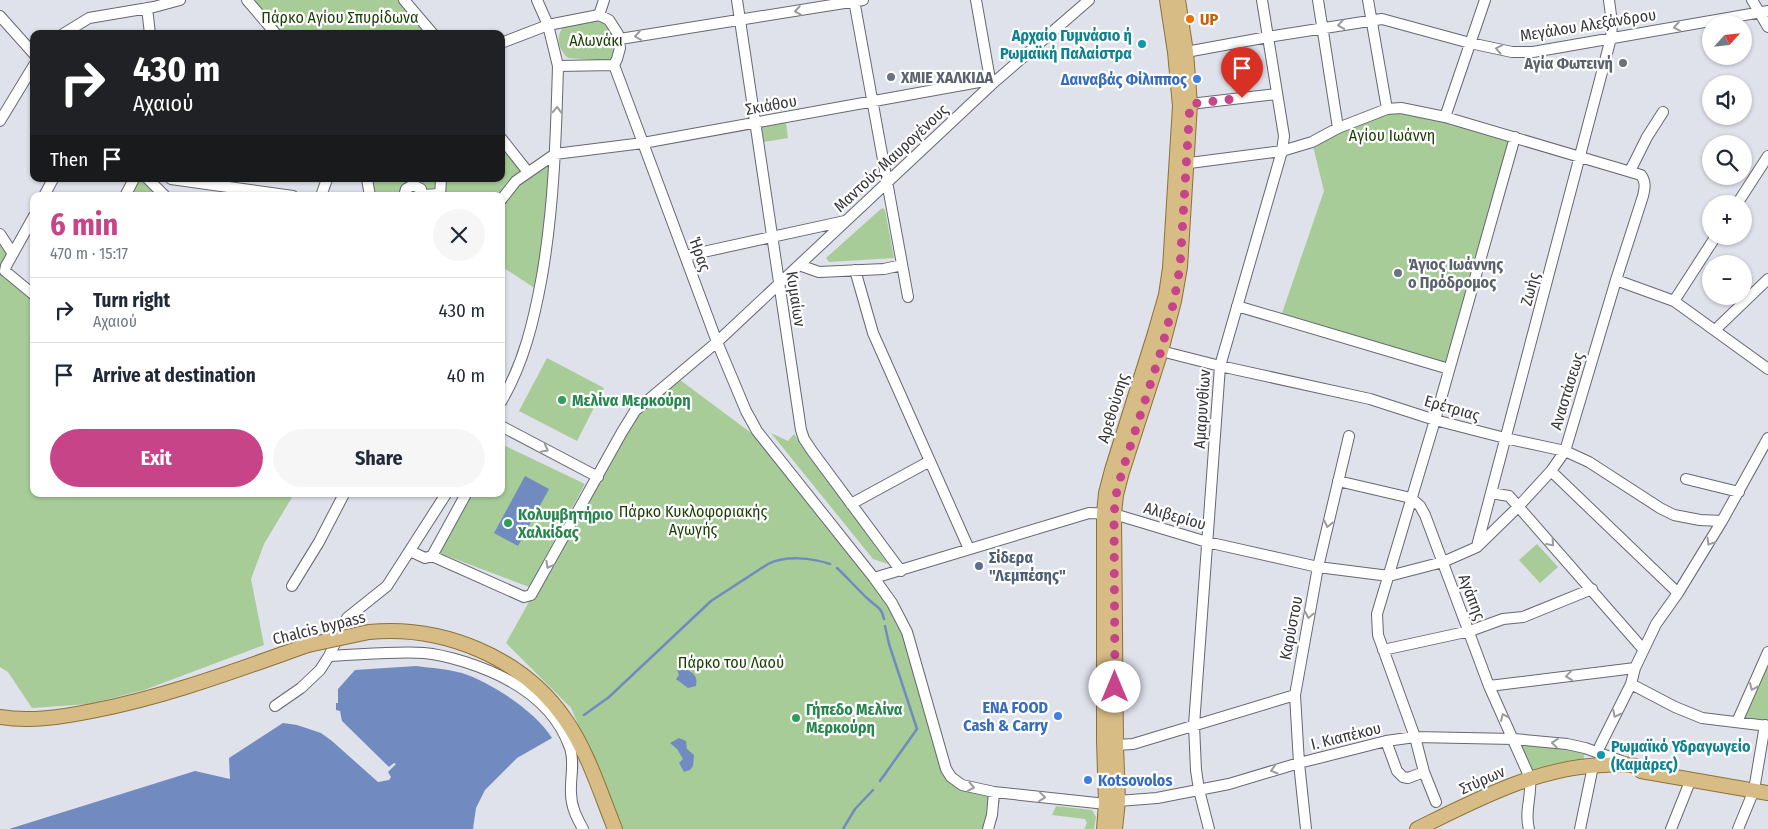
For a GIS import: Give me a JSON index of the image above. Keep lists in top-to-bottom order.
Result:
{
  "streets": {
    "main road": ["Αρεθούσης", "Chalcis bypass", "Στύρων"],
    "street": [
      "Μεγάλου Αλεξάνδρου",
      "Σκιάθου",
      "Μαντούς Μαυρογένους",
      "Ήρας",
      "Ζωής",
      "Κυμαίων",
      "Αναστάσεως",
      "Ερέτριας",
      "Αμαρυνθίων",
      "Αλιβερίου",
      "Αγάπης",
      "Καρύστου",
      "Ι. Κιαπέκου"
    ]
  },
  "crossings": [
    ["Μεγάλου Αλεξάνδρου", "Ζωής"],
    ["Μεγάλου Αλεξάνδρου", "Αρεθούσης"],
    ["Μεγάλου Αλεξάνδρου", "Αμαρυνθίων"],
    ["Σκιάθου", "Μαντούς Μαυρογένους"],
    ["Σκιάθου", "Ήρας"],
    ["Σκιάθου", "Κυμαίων"],
    ["Μαντούς Μαυρογένους", "Ήρας"],
    ["Μαντούς Μαυρογένους", "Κυμαίων"],
    ["Ήρας", "Αλιβερίου"],
    ["Ήρας", "Ι. Κιαπέκου"],
    ["Ζωής", "Αναστάσεως"],
    ["Ζωής", "Ερέτριας"],
    ["Κυμαίων", "Αλιβερίου"],
    ["Αναστάσεως", "Ερέτριας"],
    ["Αναστάσεως", "Αλιβερίου"],
    ["Αναστάσεως", "Αγάπης"],
    ["Αρεθούσης", "Ερέτριας"],
    ["Αρεθούσης", "Αλιβερίου"],
    ["Αρεθούσης", "Ι. Κιαπέκου"],
    ["Ερέτριας", "Αμαρυνθίων"],
    ["Αμαρυνθίων", "Αλιβερίου"],
    ["Αμαρυνθίων", "Ι. Κιαπέκου"],
    ["Αλιβερίου", "Αγάπης"],
    ["Αλιβερίου", "Καρύστου"],
    ["Αγάπης", "Ι. Κιαπέκου"],
    ["Αγάπης", "Στύρων"],
    ["Καρύστου", "Ι. Κιαπέκου"],
    ["Ι. Κιαπέκου", "Στύρων"]
  ],
  "one_way": ["Μεγάλου Αλεξάνδρου"],
  "parks": [
    "Πάρκο Αγίου Σπυρίδωνα",
    "Αλωνάκι",
    "Αγίου Ιωάννη",
    "Πάρκο Κυκλοφοριακής Αγωγής",
    "Πάρκο του Λαού"
  ],
  "places": [
    "UP",
    "Αρχαίο Γυμνάσιο ή Ρωμαϊκή Παλαίστρα",
    "Αγία Φωτεινή",
    "ΧΜΙΕ ΧΑΛΚΙΔΑ",
    "Δαιναβάς Φίλιππος",
    "Άγιος Ιωάννης ο Πρόδρομος",
    "Μελίνα Μερκούρη",
    "Κολυμβητήριο Χαλκίδας",
    "Σίδερα \"Λεμπέσης\"",
    "ENA FOOD Cash & Carry",
    "Γήπεδο Μελίνα Μερκούρη",
    "Ρωμαϊκό Υδραγωγείο (Καμάρες)",
    "Kotsovolos"
  ],
  "north": "top right",
  "page": {
    "map_buttons": ["+", "−"],
    "turn": ["430 m", "Αχαιού"],
    "then": "Then",
    "heading": ["6 min", "470 m · 15:17"],
    "list": [
      {
        "name": "Turn right",
        "note": "Αχαιού",
        "value": "430 m"
      },
      {
        "name": "Arrive at destination",
        "value": "40 m"
      }
    ],
    "buttons": ["Exit", "Share"]
  }
}
